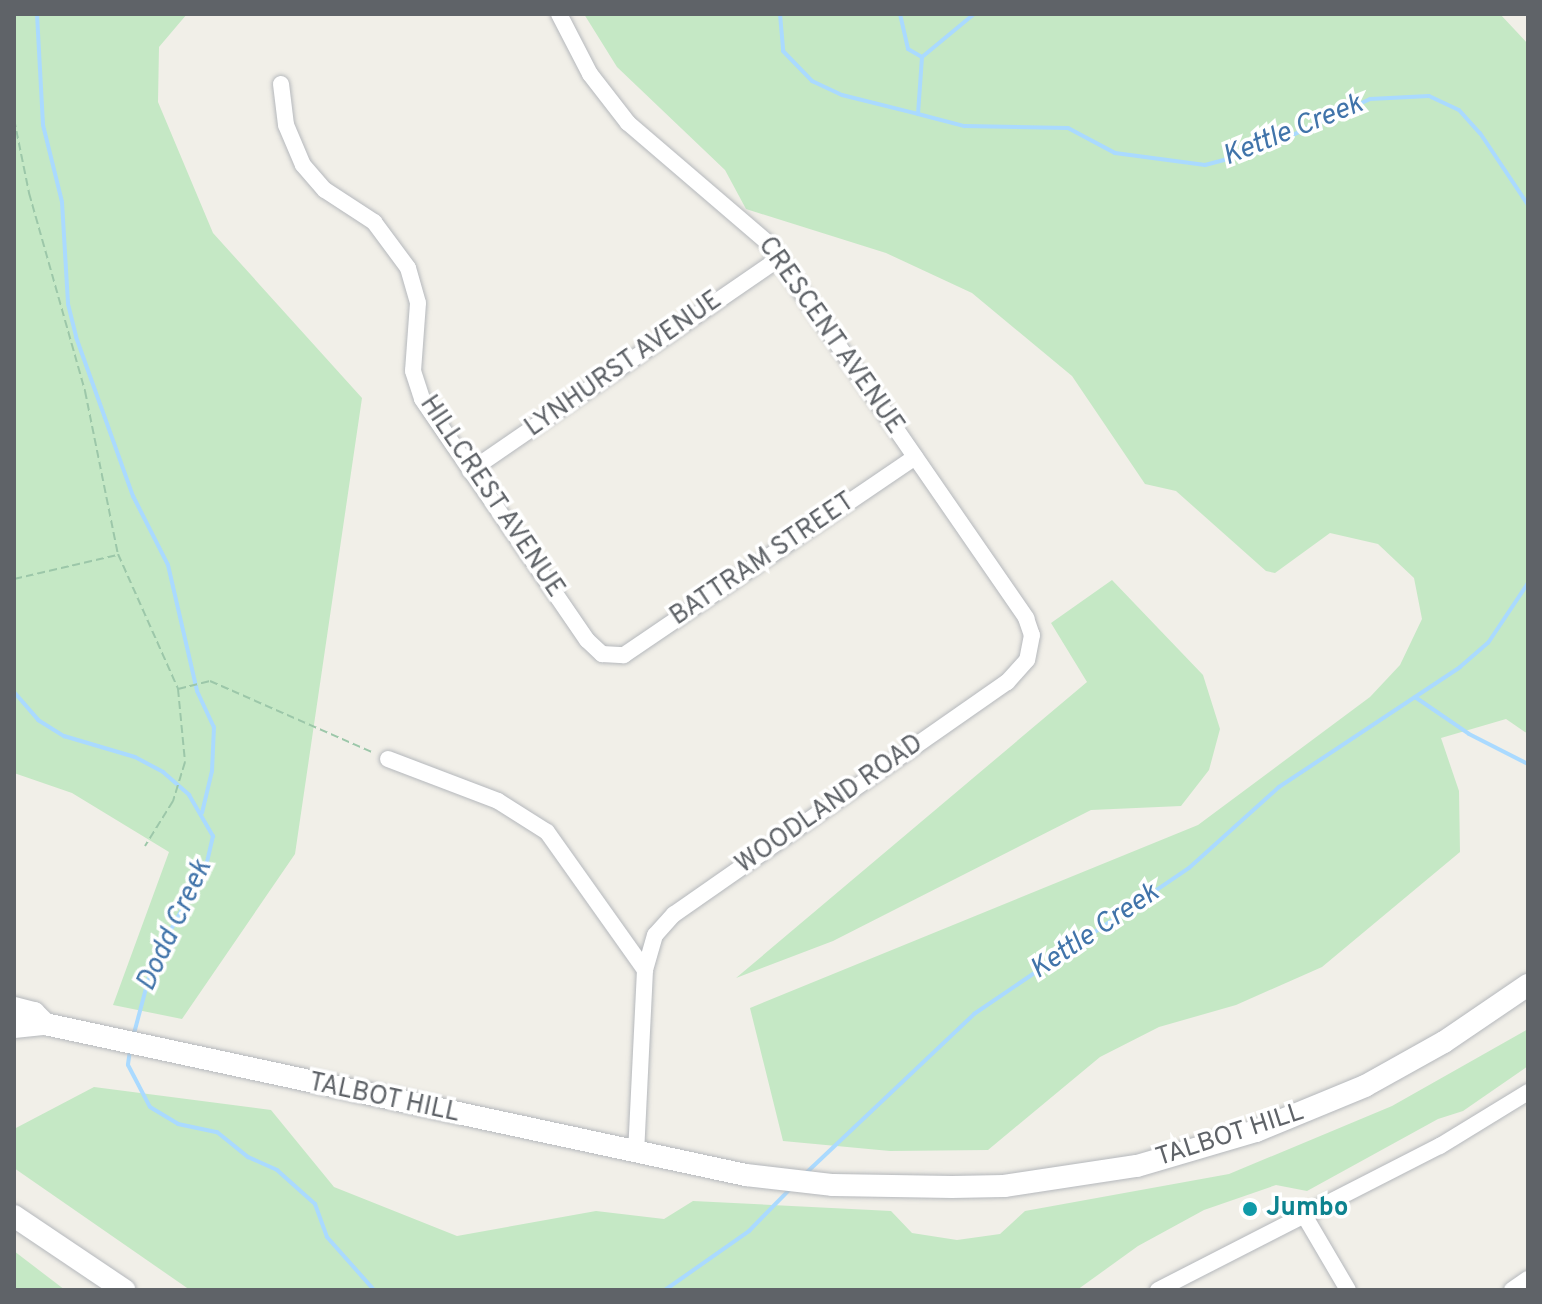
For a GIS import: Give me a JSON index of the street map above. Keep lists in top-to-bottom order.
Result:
{
  "streets": {
    "main road": ["TALBOT HILL"],
    "street": [
      "CRESCENT AVENUE",
      "LYNHURST AVENUE",
      "HILLCREST AVENUE",
      "BATTRAM STREET",
      "WOODLAND ROAD"
    ]
  },
  "crossings": [
    ["CRESCENT AVENUE", "LYNHURST AVENUE"],
    ["CRESCENT AVENUE", "BATTRAM STREET"],
    ["CRESCENT AVENUE", "WOODLAND ROAD"],
    ["LYNHURST AVENUE", "HILLCREST AVENUE"],
    ["HILLCREST AVENUE", "BATTRAM STREET"],
    ["WOODLAND ROAD", "TALBOT HILL"]
  ],
  "water": ["Kettle Creek", "Dodd Creek"],
  "places": ["Jumbo"]
}
